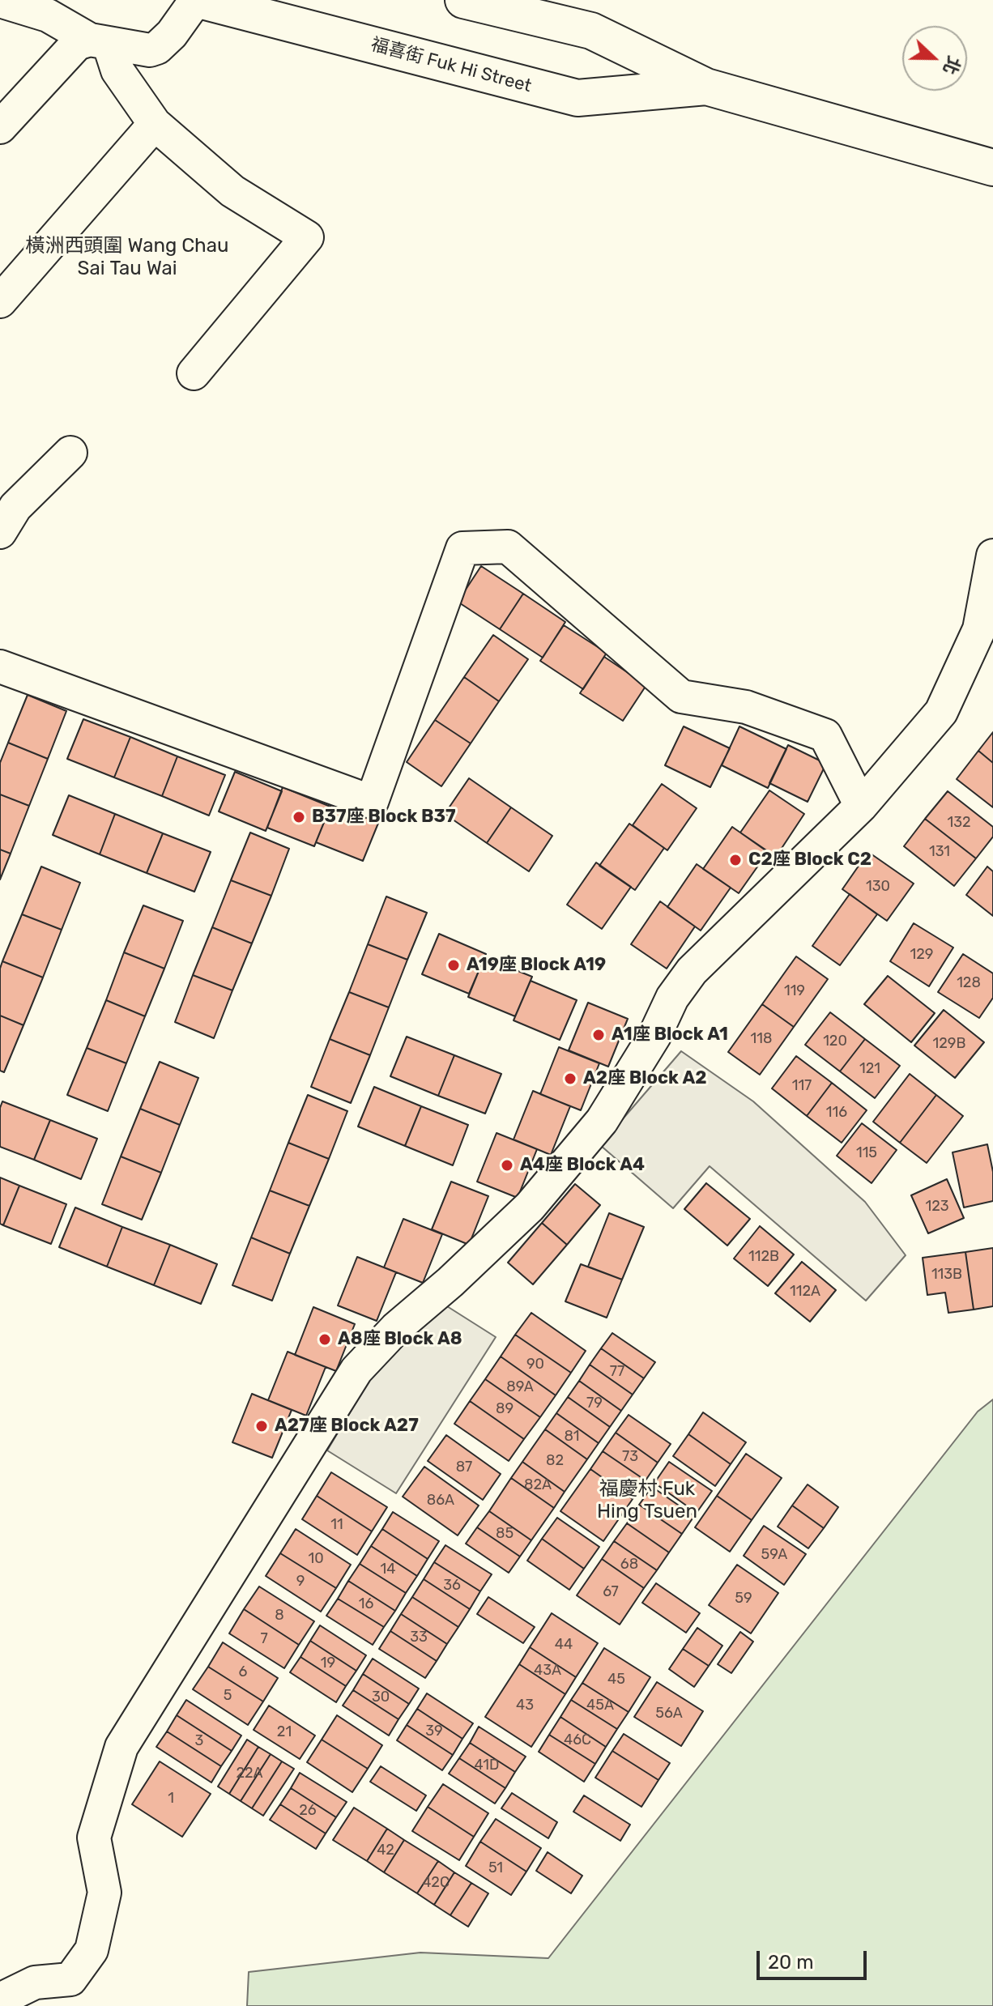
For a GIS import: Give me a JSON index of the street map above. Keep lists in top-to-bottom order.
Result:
{
  "streets": {
    "street": ["福喜街 Fuk Hi Street"]
  },
  "districts": ["橫洲西頭圍 Wang Chau Sai Tau Wai", "福慶村 Fuk Hing Tsuen"],
  "places": [
    "B37座 Block B37",
    "C2座 Block C2",
    "A19座 Block A19",
    "A1座 Block A1",
    "A2座 Block A2",
    "A4座 Block A4",
    "A8座 Block A8",
    "A27座 Block A27"
  ],
  "house_numbers": [
    "132",
    "131",
    "130",
    "129",
    "128",
    "119",
    "118",
    "120",
    "129B",
    "121",
    "117",
    "116",
    "115",
    "123",
    "112B",
    "113B",
    "112A",
    "90",
    "77",
    "89A",
    "79",
    "89",
    "81",
    "73",
    "82",
    "87",
    "82A",
    "86A",
    "11",
    "85",
    "59A",
    "10",
    "68",
    "14",
    "9",
    "36",
    "67",
    "59",
    "16",
    "8",
    "33",
    "7",
    "44",
    "19",
    "43A",
    "6",
    "45",
    "5",
    "30",
    "43",
    "45A",
    "56A",
    "39",
    "21",
    "46C",
    "3",
    "41D",
    "22A",
    "1",
    "26",
    "42",
    "51",
    "42C"
  ],
  "scale_bar": "20 m",
  "north": "right"
}
